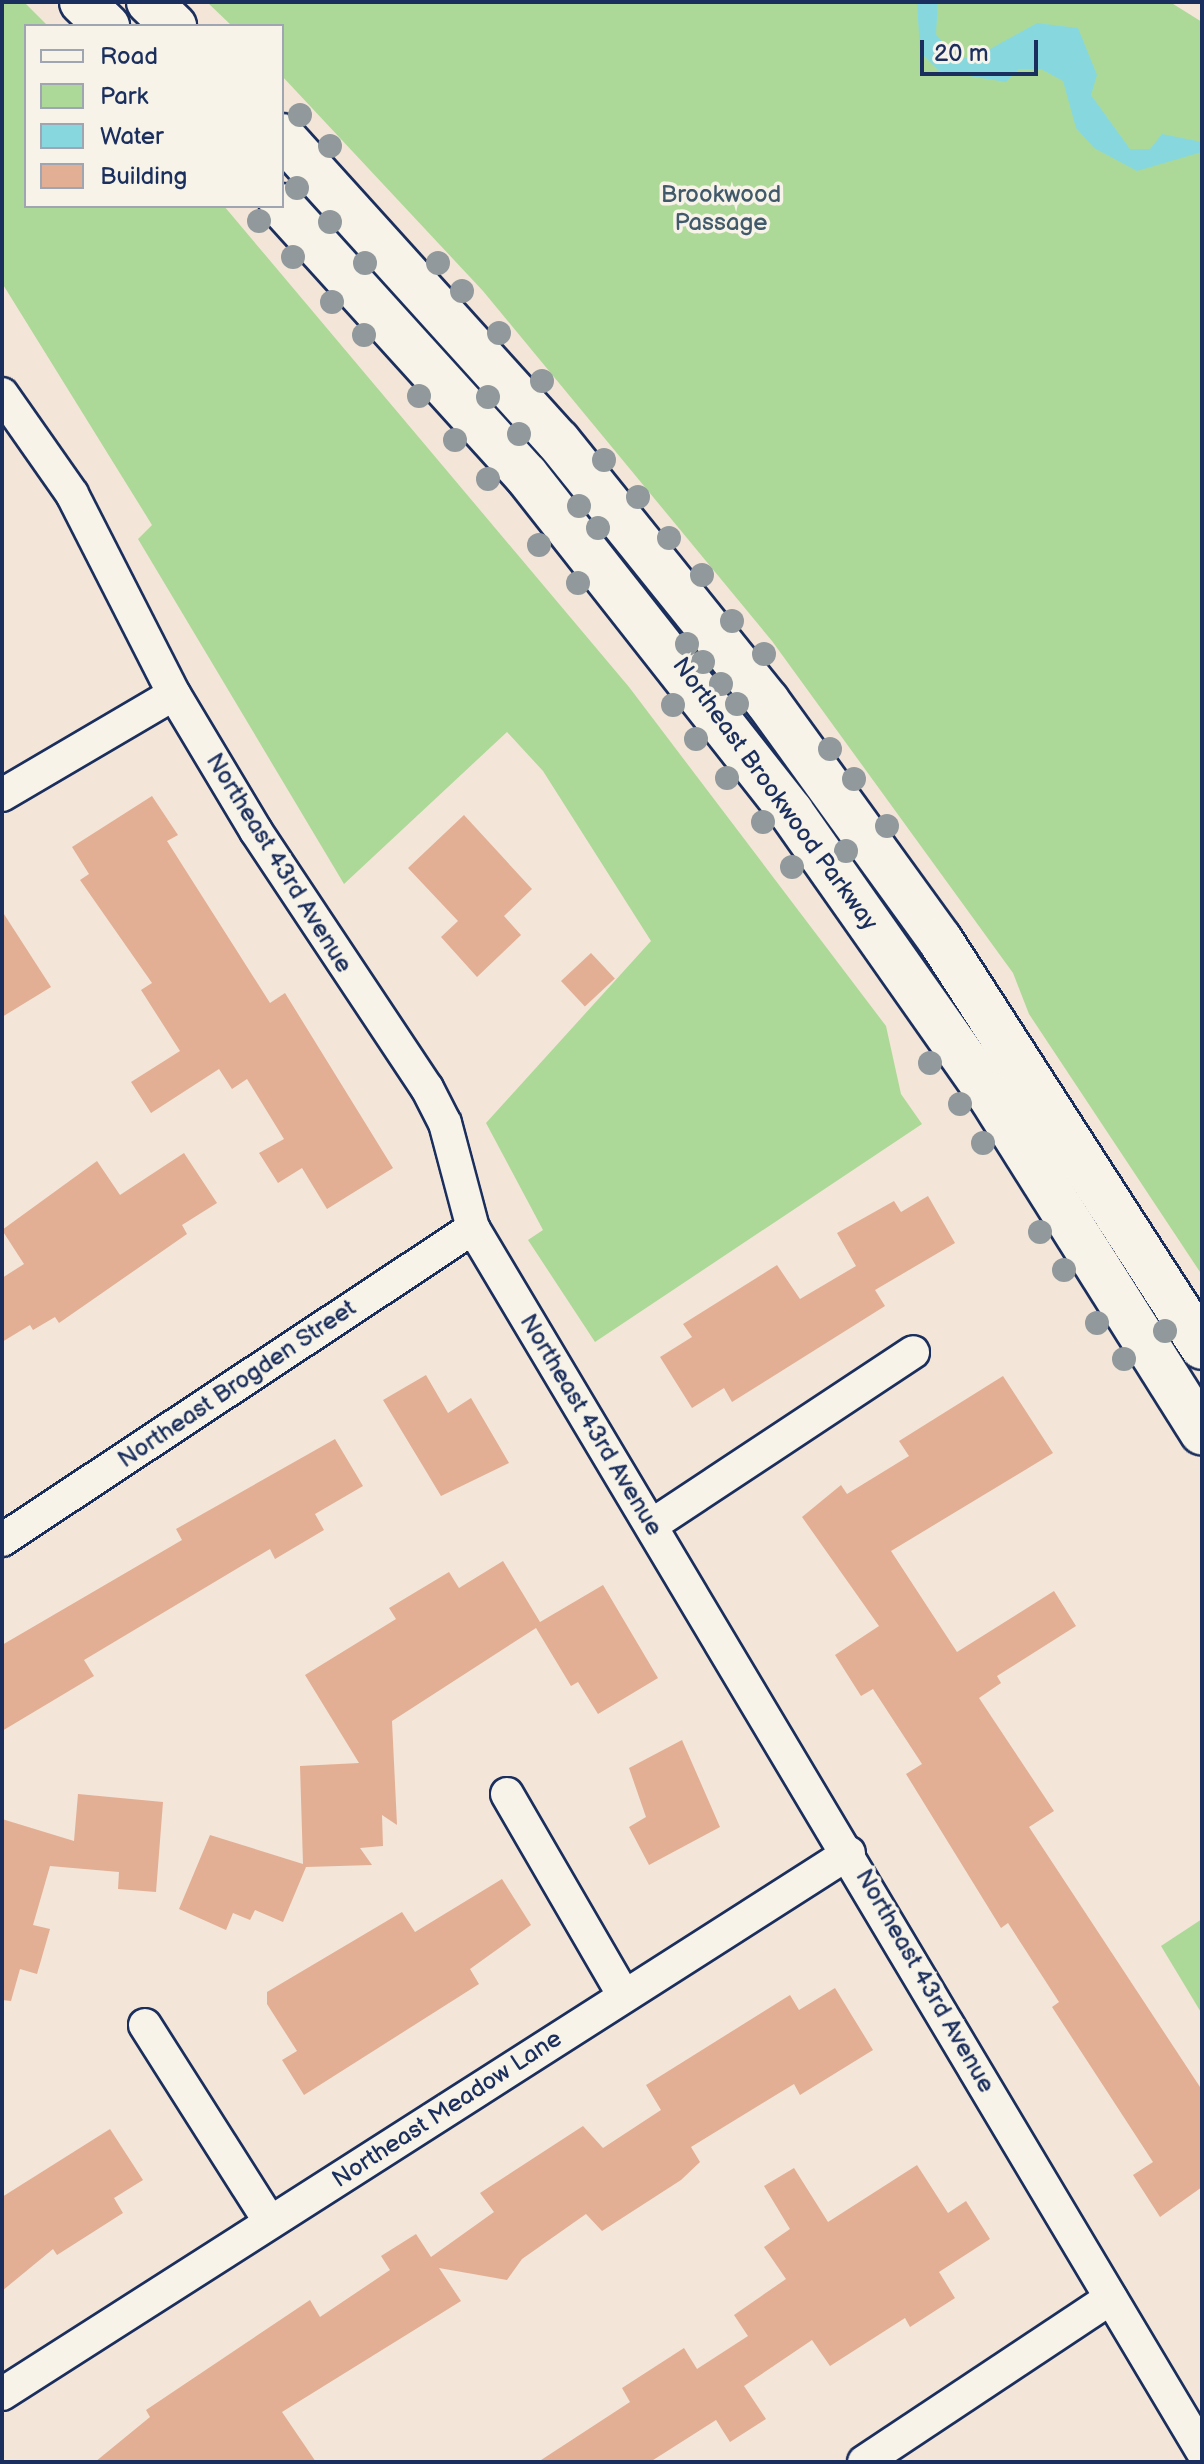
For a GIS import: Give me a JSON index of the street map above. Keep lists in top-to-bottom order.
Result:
{
  "streets": {
    "main road": ["Northeast Brookwood Parkway"],
    "street": ["Northeast 43rd Avenue", "Northeast Brogden Street", "Northeast Meadow Lane"]
  },
  "crossings": [
    ["Northeast 43rd Avenue", "Northeast Brogden Street"],
    ["Northeast 43rd Avenue", "Northeast Meadow Lane"]
  ],
  "parks": ["Brookwood Passage"],
  "legend": [
    "Road",
    "Park",
    "Water",
    "Building"
  ],
  "scale_bar": "20 m"
}
